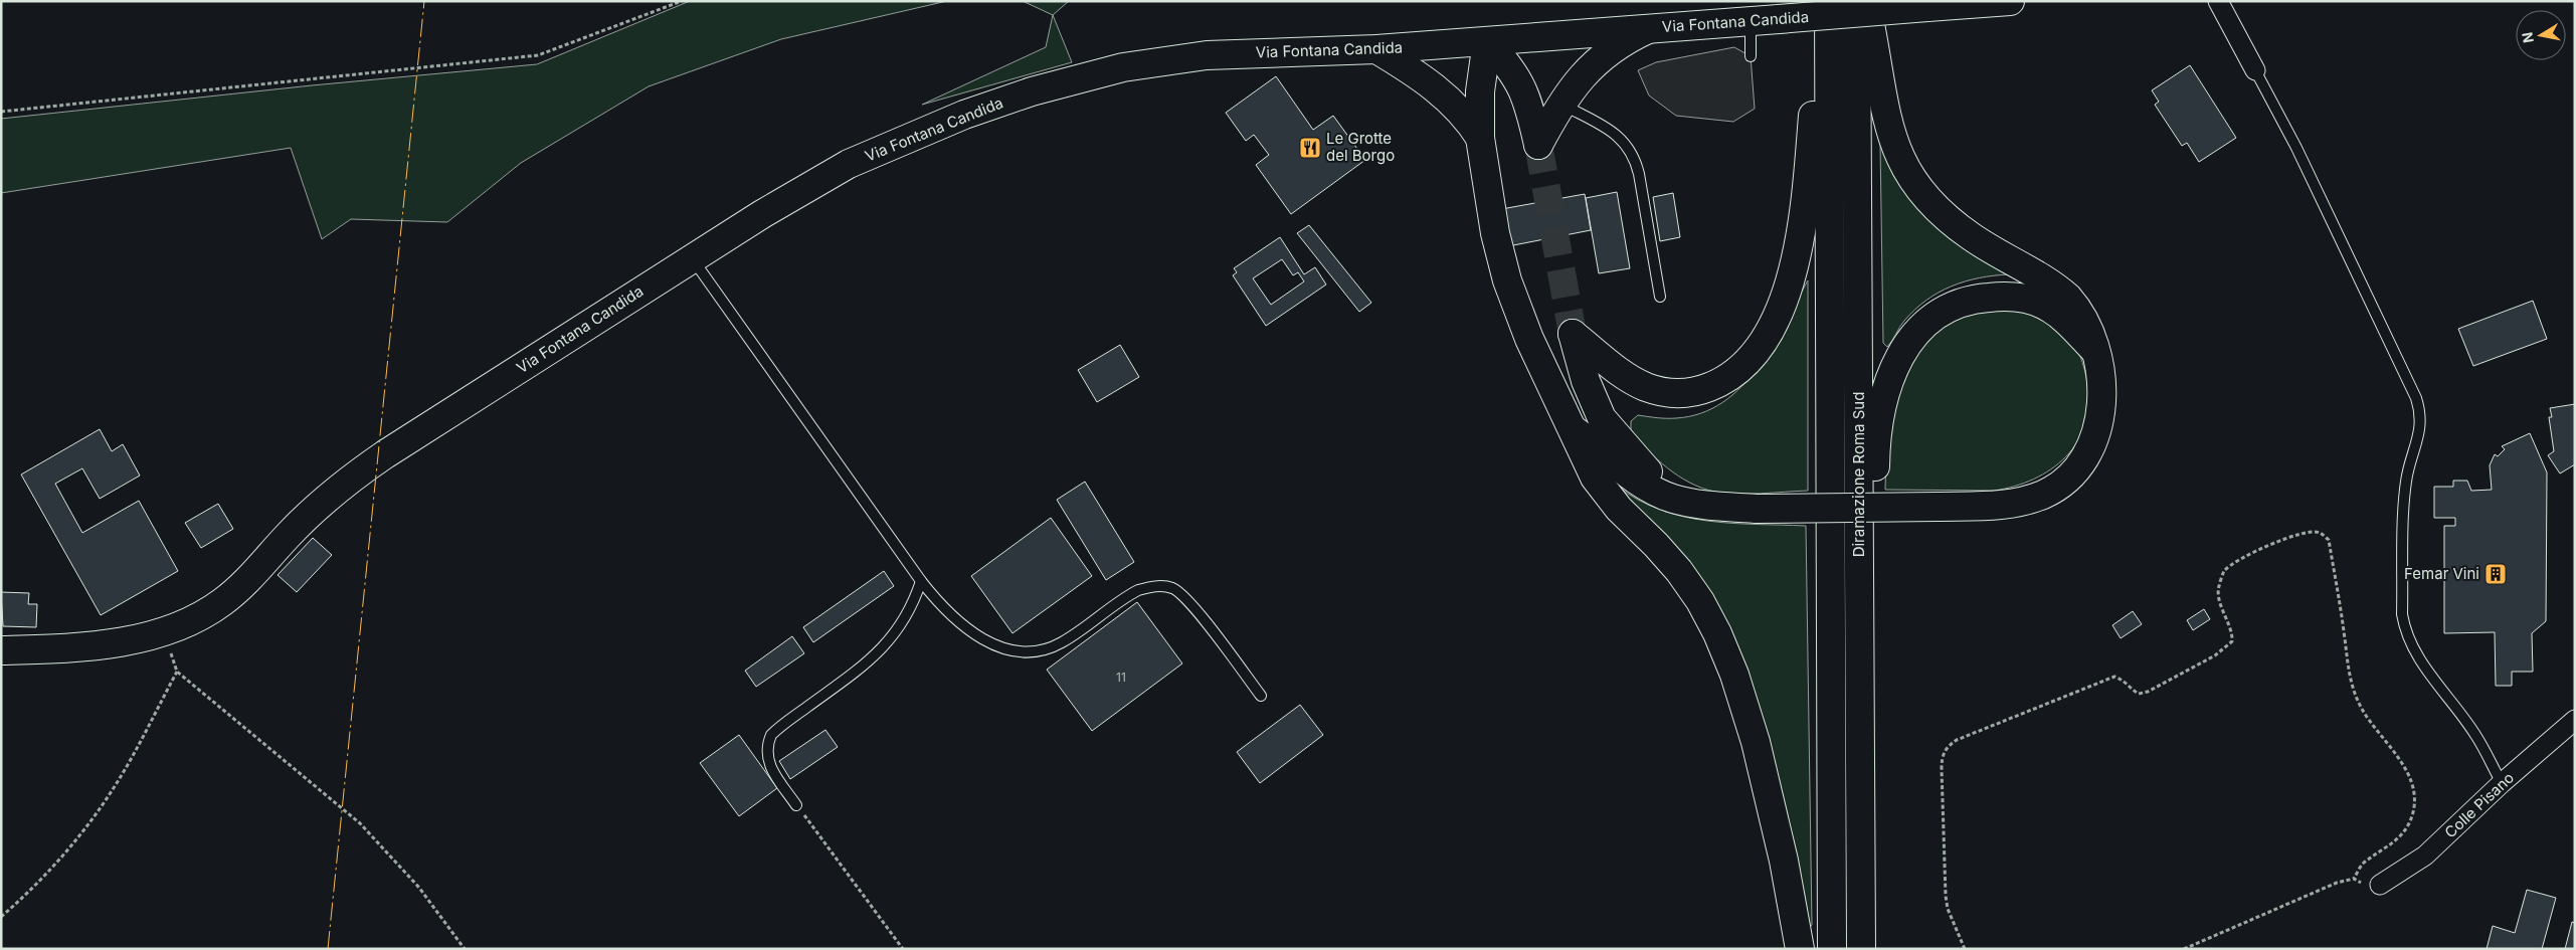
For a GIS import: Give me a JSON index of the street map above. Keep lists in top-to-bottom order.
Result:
{
  "streets": {
    "main road": ["Via Fontana Candida", "Diramazione Roma Sud"],
    "street": ["Colle Pisano"]
  },
  "places": {
    "restaurant": ["Le Grotte del Borgo"],
    "building": ["Femar Vini"]
  },
  "house_numbers": ["11"],
  "north": "left"
}
